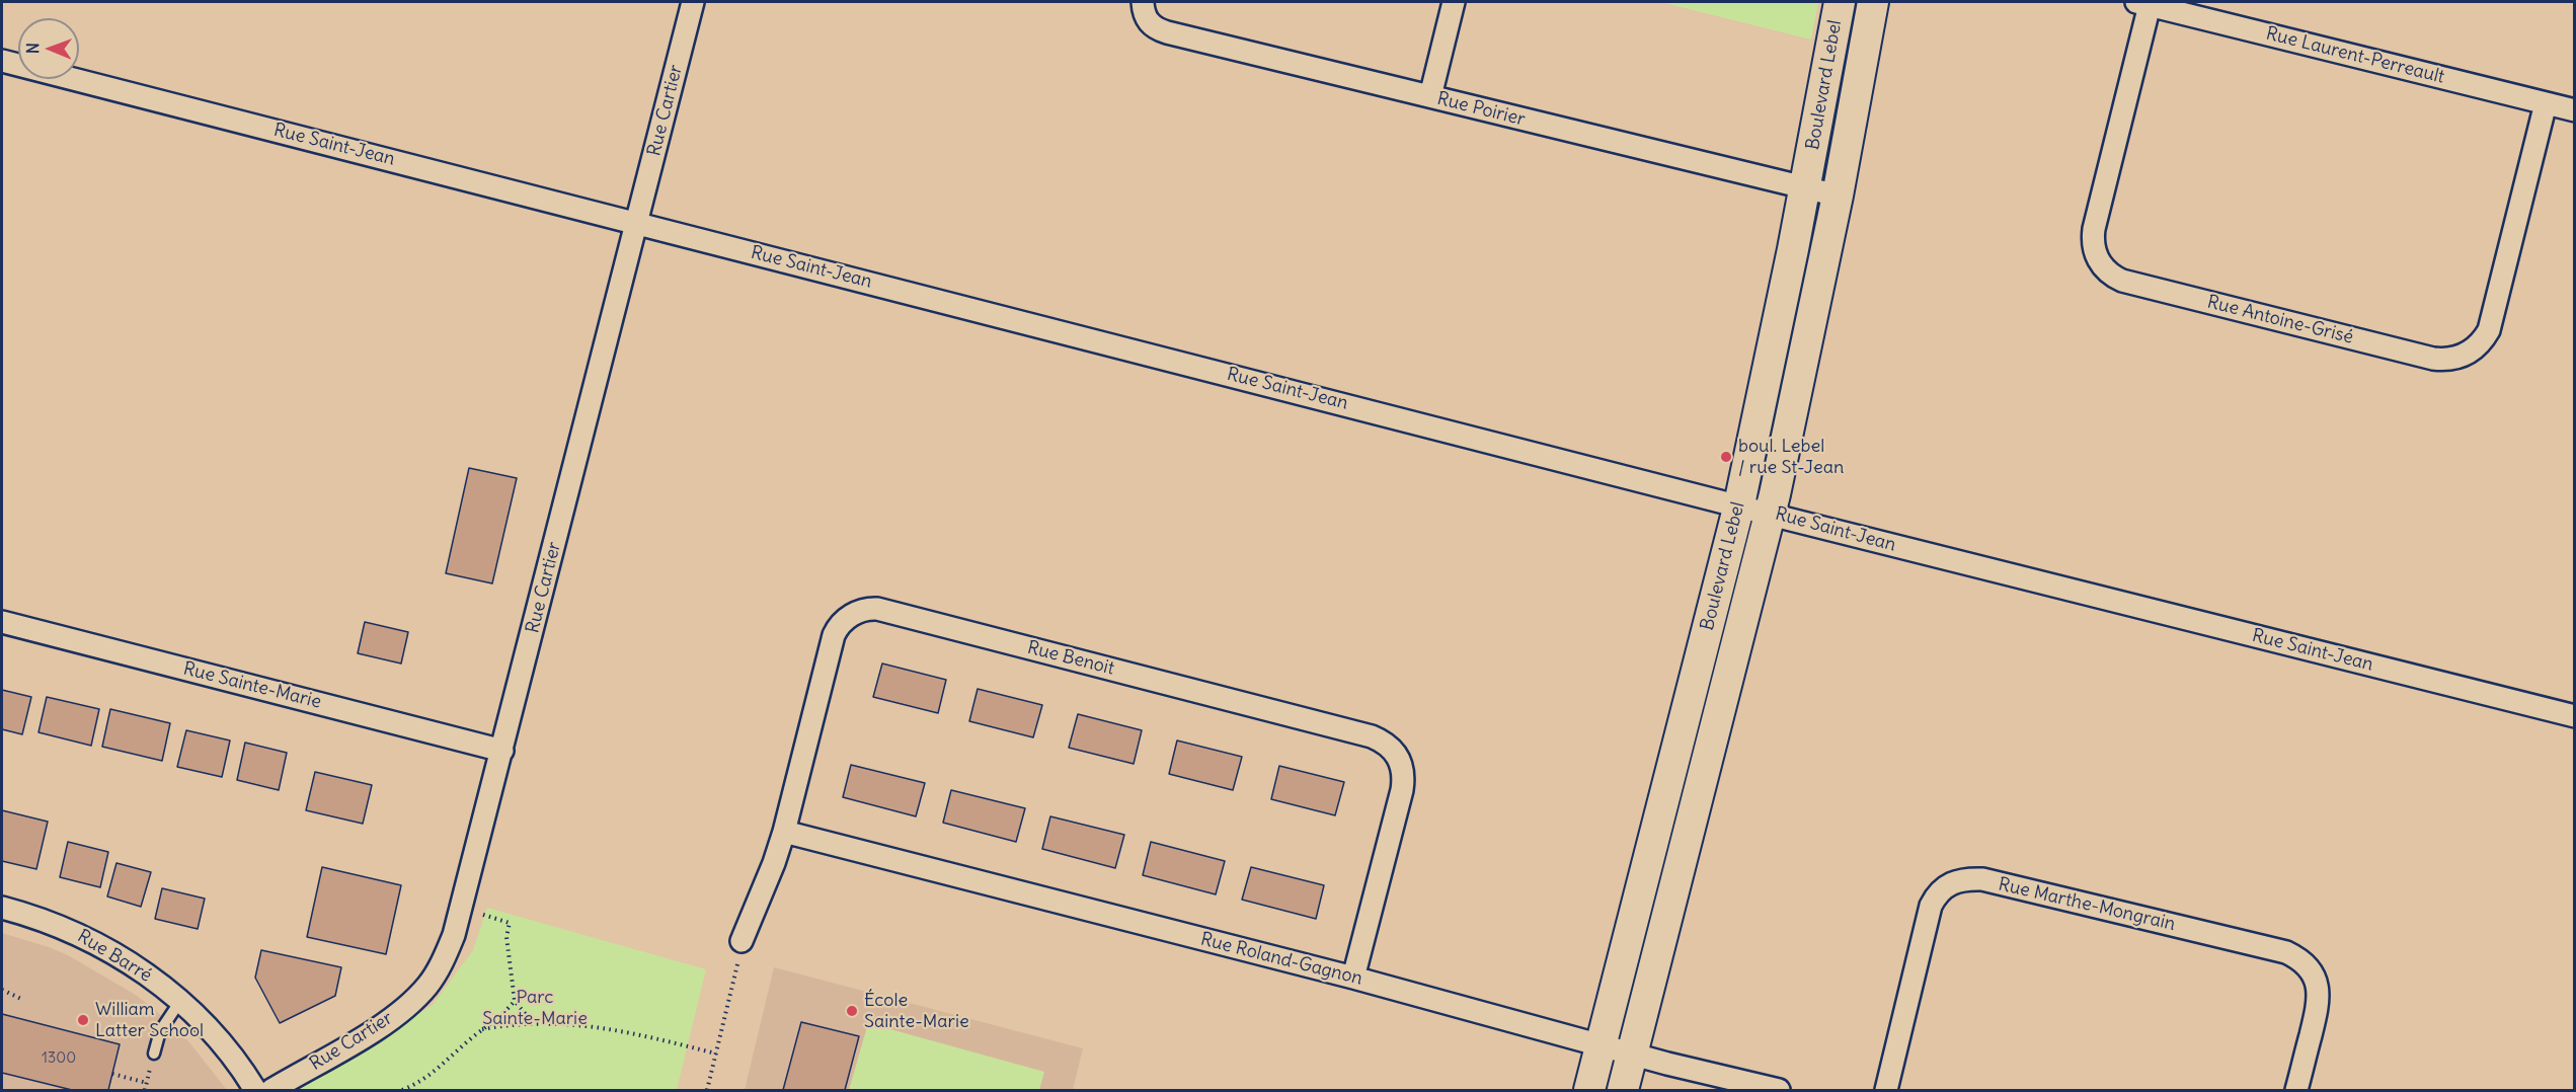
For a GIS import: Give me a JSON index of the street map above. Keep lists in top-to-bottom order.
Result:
{
  "streets": {
    "street": [
      "Rue Laurent-Perreault",
      "Boulevard Lebel",
      "Rue Poirier",
      "Rue Cartier",
      "Rue Saint-Jean",
      "Rue Antoine-Grisé",
      "Rue Benoit",
      "Rue Sainte-Marie",
      "Rue Marthe-Mongrain",
      "Rue Barré",
      "Rue Roland-Gagnon"
    ]
  },
  "crossings": [
    ["Rue Laurent-Perreault", "Rue Antoine-Grisé"],
    ["Boulevard Lebel", "Rue Poirier"],
    ["Boulevard Lebel", "Rue Saint-Jean"],
    ["Boulevard Lebel", "Rue Roland-Gagnon"],
    ["Rue Cartier", "Rue Saint-Jean"],
    ["Rue Cartier", "Rue Sainte-Marie"],
    ["Rue Benoit", "Rue Roland-Gagnon"]
  ],
  "parks": ["Parc Sainte-Marie"],
  "places": ["boul. Lebel / rue St-Jean", "École Sainte-Marie", "William Latter School"],
  "house_numbers": ["1300"],
  "north": "left"
}
